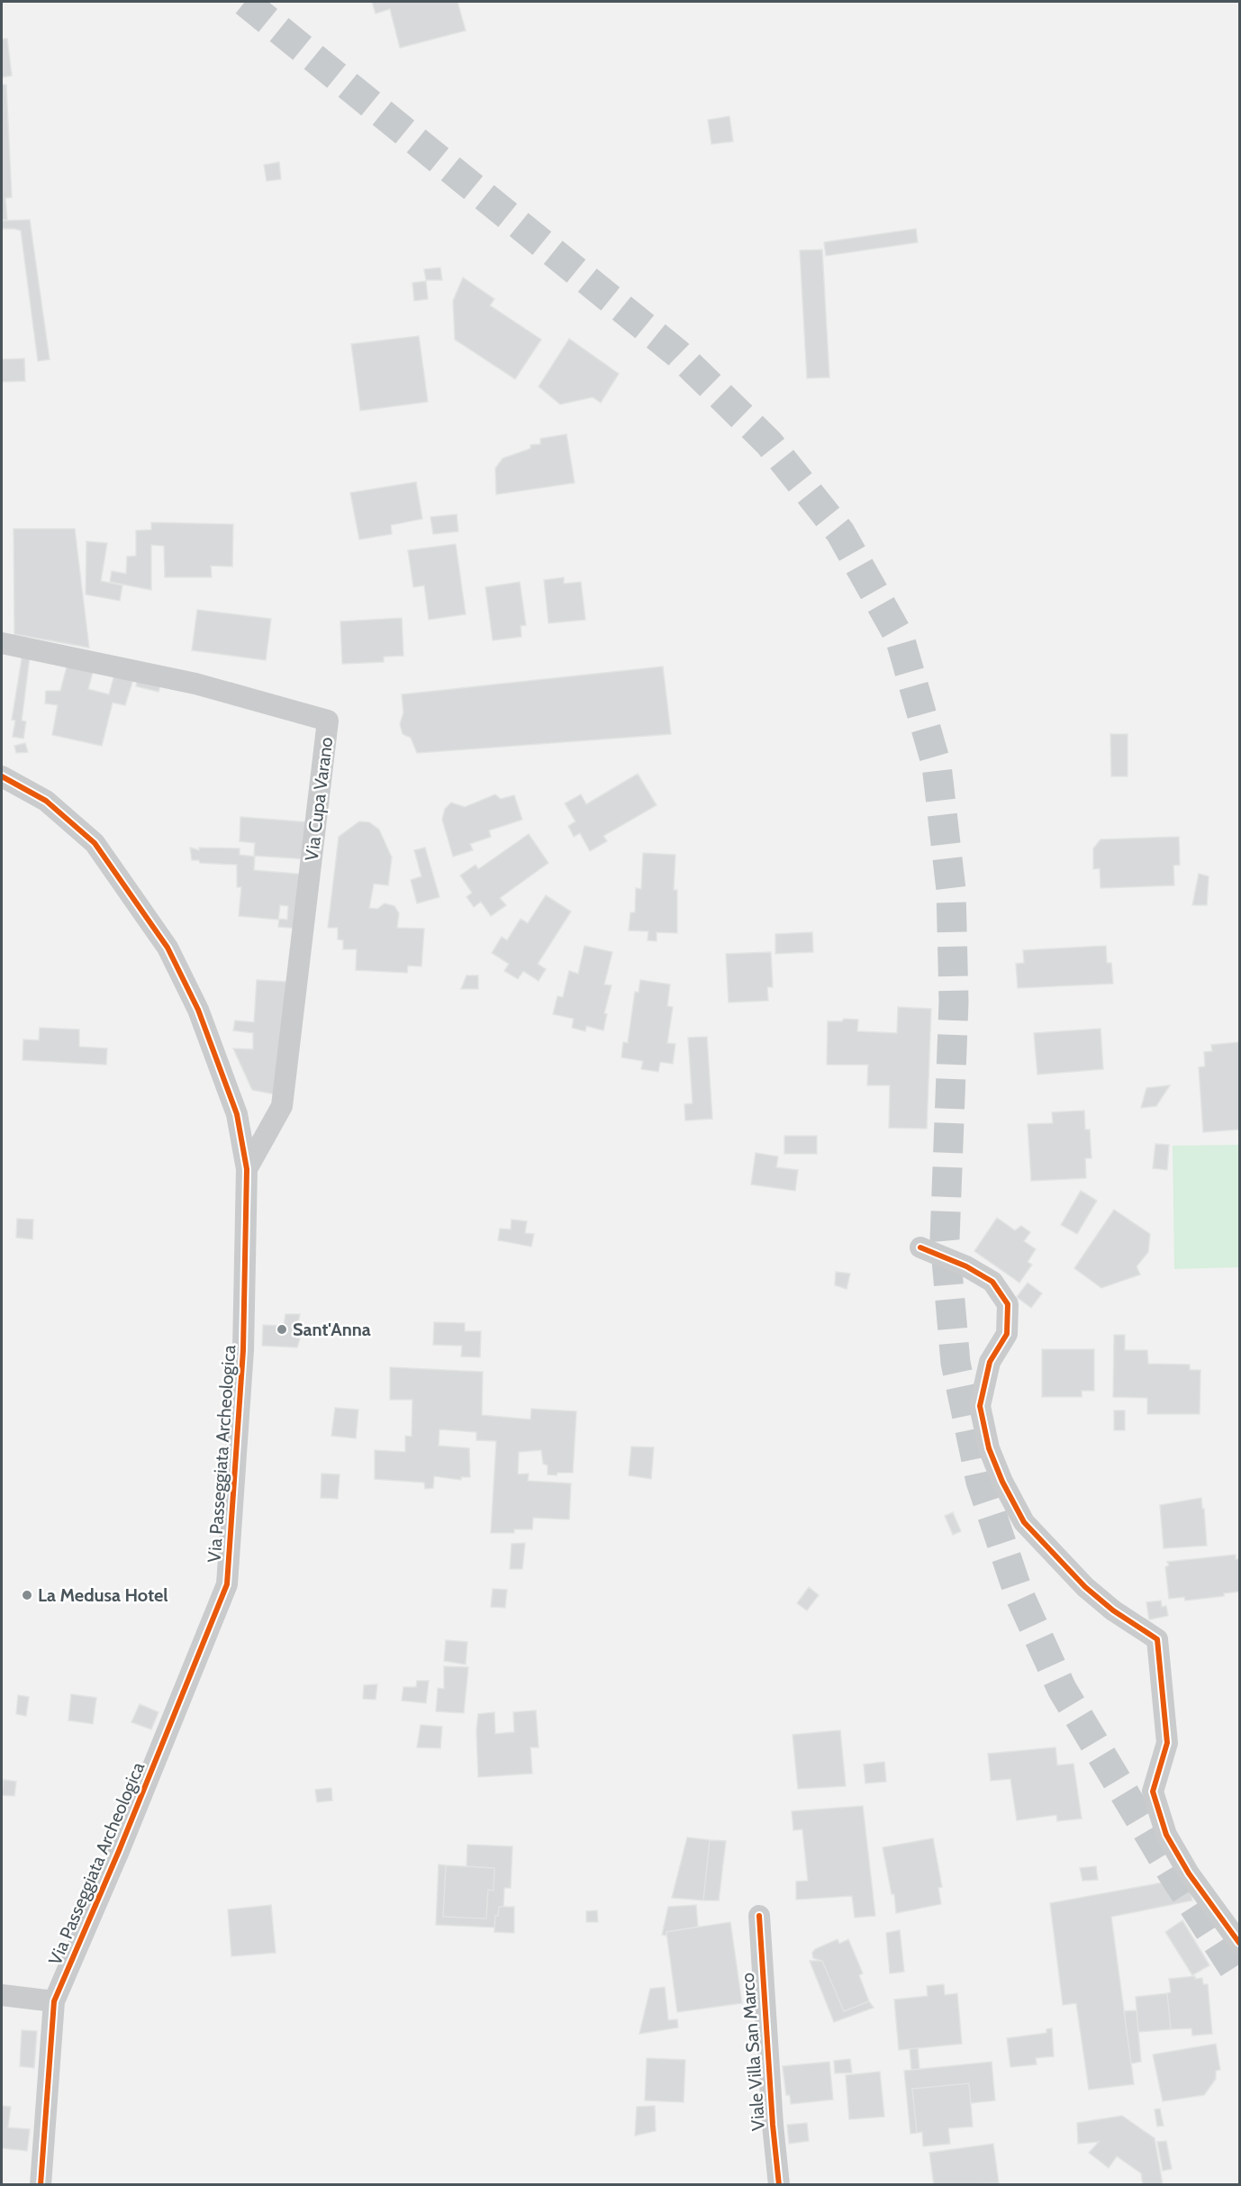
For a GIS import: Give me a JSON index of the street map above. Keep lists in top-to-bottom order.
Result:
{
  "streets": {
    "street": ["Via Cupa Varano", "Via Passeggiata Archeologica", "Viale Villa San Marco"]
  },
  "crossings": [
    ["Via Cupa Varano", "Via Passeggiata Archeologica"]
  ],
  "places": ["Sant'Anna", "La Medusa Hotel"]
}
